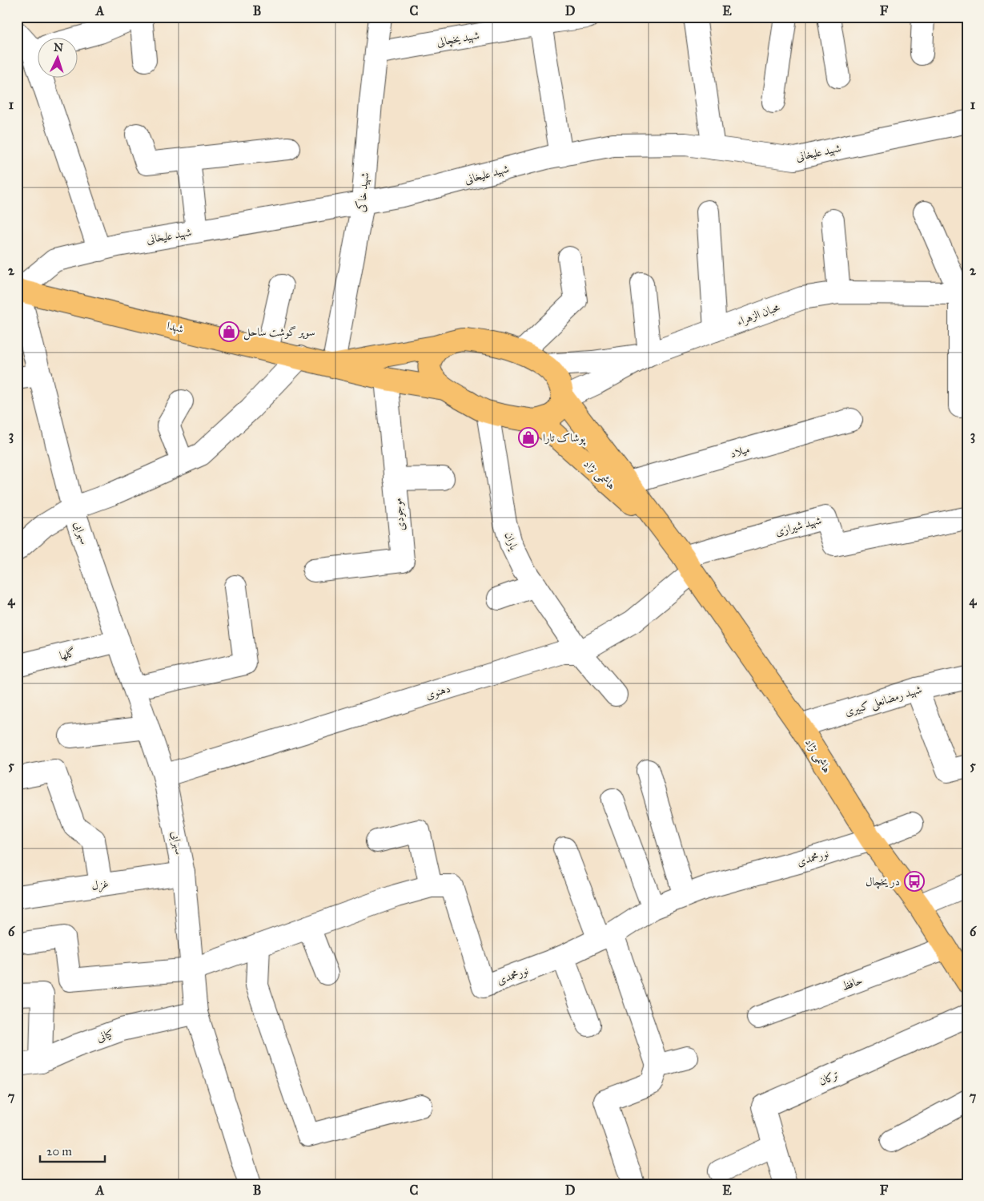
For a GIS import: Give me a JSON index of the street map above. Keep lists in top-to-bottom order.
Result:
{
  "streets": {
    "main road": ["شهدا", "هاشمی نژاد"],
    "street": [
      "شهید یخچالی",
      "شهید علیخانی",
      "شهید خاکی",
      "محبان الزهراء",
      "میلاد",
      "موجودی",
      "شهید شیرازی",
      "سهرابی",
      "یاران",
      "گلها",
      "دهنوی",
      "شهید رمضانعلی کبیری",
      "نورمحمدی",
      "غزل",
      "حافظ",
      "کیانی",
      "ترکان"
    ]
  },
  "crossings": [
    ["شهید یخچالی", "شهید خاکی"],
    ["شهید علیخانی", "شهید خاکی"],
    ["شهید علیخانی", "شهدا"],
    ["شهید علیخانی", "سهرابی"],
    ["شهید خاکی", "شهدا"],
    ["محبان الزهراء", "هاشمی نژاد"],
    ["شهدا", "هاشمی نژاد"],
    ["شهدا", "موجودی"],
    ["شهدا", "سهرابی"],
    ["میلاد", "هاشمی نژاد"],
    ["هاشمی نژاد", "شهید شیرازی"],
    ["هاشمی نژاد", "دهنوی"],
    ["هاشمی نژاد", "شهید رمضانعلی کبیری"],
    ["هاشمی نژاد", "نورمحمدی"],
    ["هاشمی نژاد", "حافظ"],
    ["شهید شیرازی", "دهنوی"],
    ["سهرابی", "گلها"],
    ["سهرابی", "دهنوی"],
    ["سهرابی", "نورمحمدی"],
    ["سهرابی", "غزل"],
    ["سهرابی", "کیانی"],
    ["یاران", "دهنوی"]
  ],
  "places": {
    "shop": ["سوپر گوشت ساحل", "پوشاک تارا"],
    "bus stop": ["در یخچال"]
  },
  "scale_bar": "20 m",
  "north": "top",
  "grid": {
    "columns": [
      "A",
      "B",
      "C",
      "D",
      "E",
      "F"
    ],
    "rows": [
      "1",
      "2",
      "3",
      "4",
      "5",
      "6",
      "7"
    ]
  }
}
